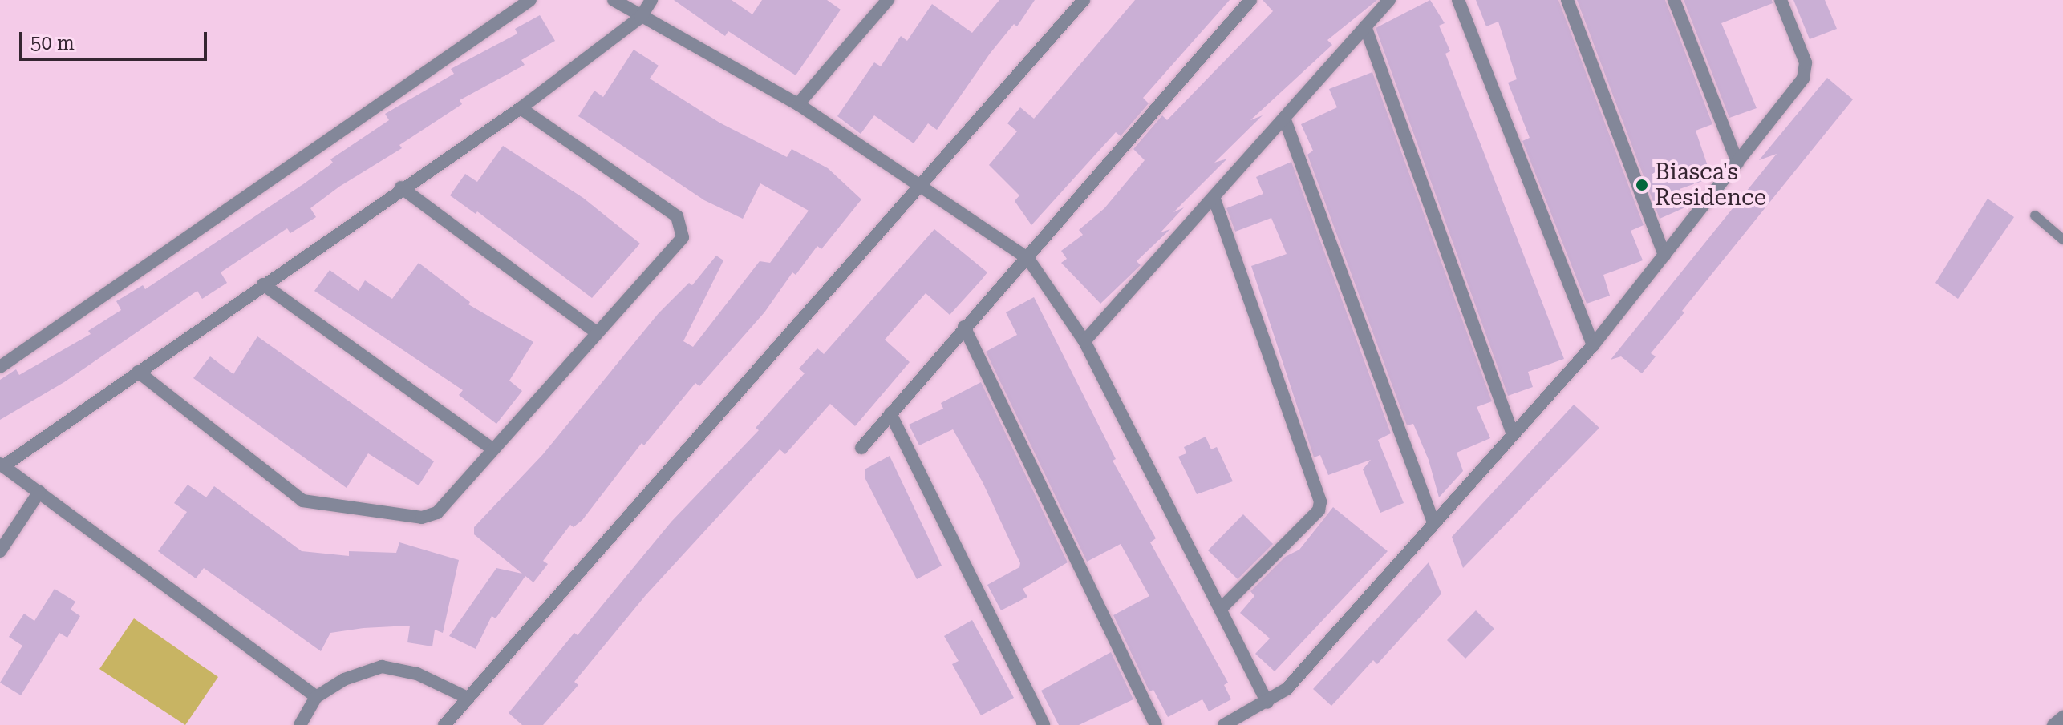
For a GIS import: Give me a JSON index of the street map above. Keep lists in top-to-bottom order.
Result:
{
  "places": ["Biasca's Residence"],
  "scale_bar": "50 m"
}
